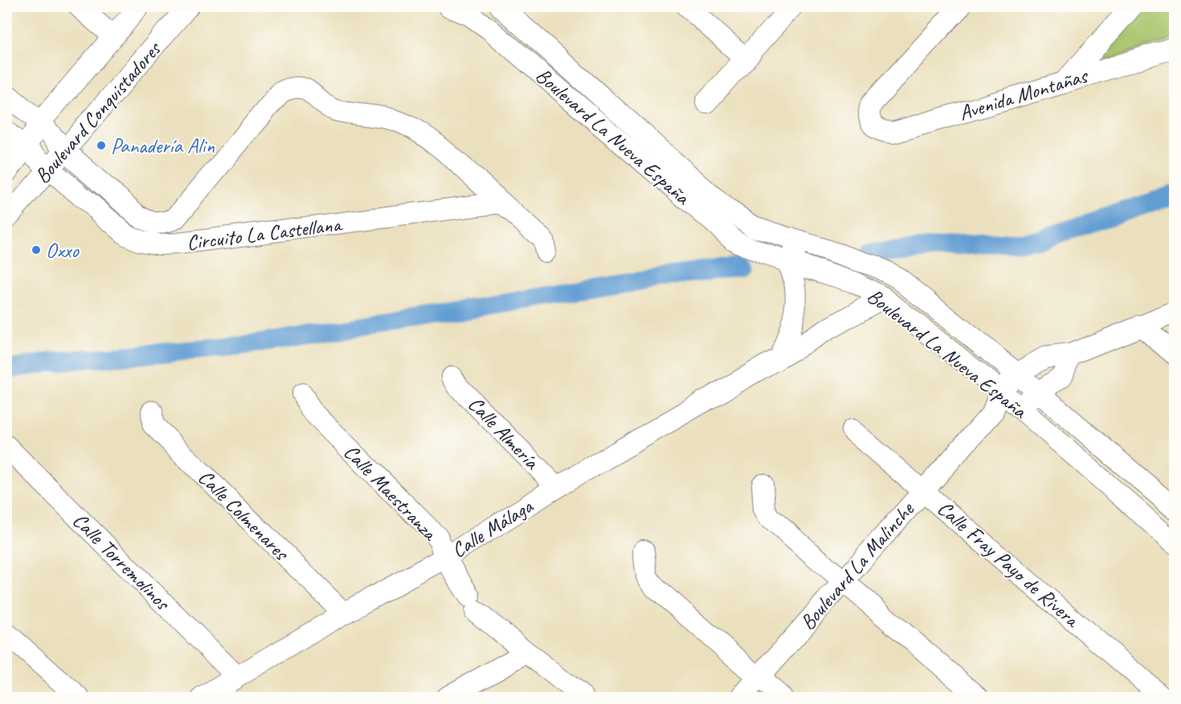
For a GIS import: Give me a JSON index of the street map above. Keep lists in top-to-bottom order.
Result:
{
  "streets": {
    "street": [
      "Avenida Montañas",
      "Boulevard Conquistadores",
      "Boulevard La Nueva España",
      "Circuito La Castellana",
      "Calle Almería",
      "Calle Maestranza",
      "Calle Colmenares",
      "Calle Málaga",
      "Calle Torremolinos",
      "Calle Fray Payo de Rivera",
      "Boulevard La Malinche"
    ]
  },
  "crossings": [
    ["Boulevard Conquistadores", "Circuito La Castellana"],
    ["Boulevard La Nueva España", "Calle Málaga"],
    ["Boulevard La Nueva España", "Boulevard La Malinche"],
    ["Calle Almería", "Calle Málaga"],
    ["Calle Maestranza", "Calle Málaga"],
    ["Calle Colmenares", "Calle Málaga"],
    ["Calle Málaga", "Calle Torremolinos"],
    ["Calle Fray Payo de Rivera", "Boulevard La Malinche"]
  ],
  "places": ["Panadería Alin", "Oxxo"]
}
